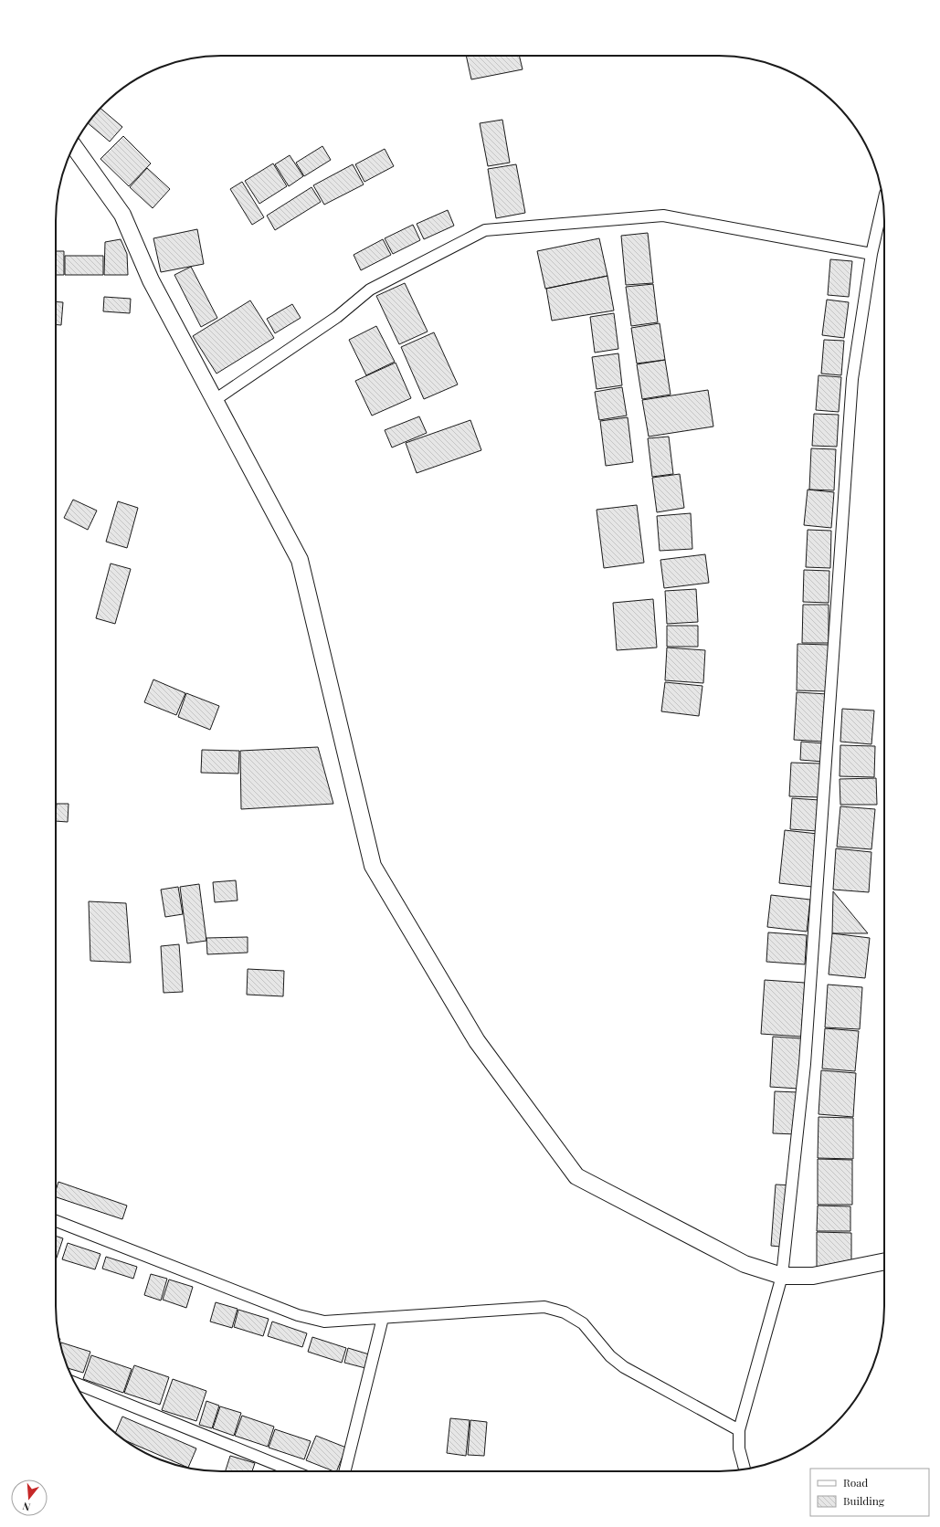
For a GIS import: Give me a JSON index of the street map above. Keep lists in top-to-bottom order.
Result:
{
  "legend": ["Road", "Building"],
  "north": "bottom"
}
